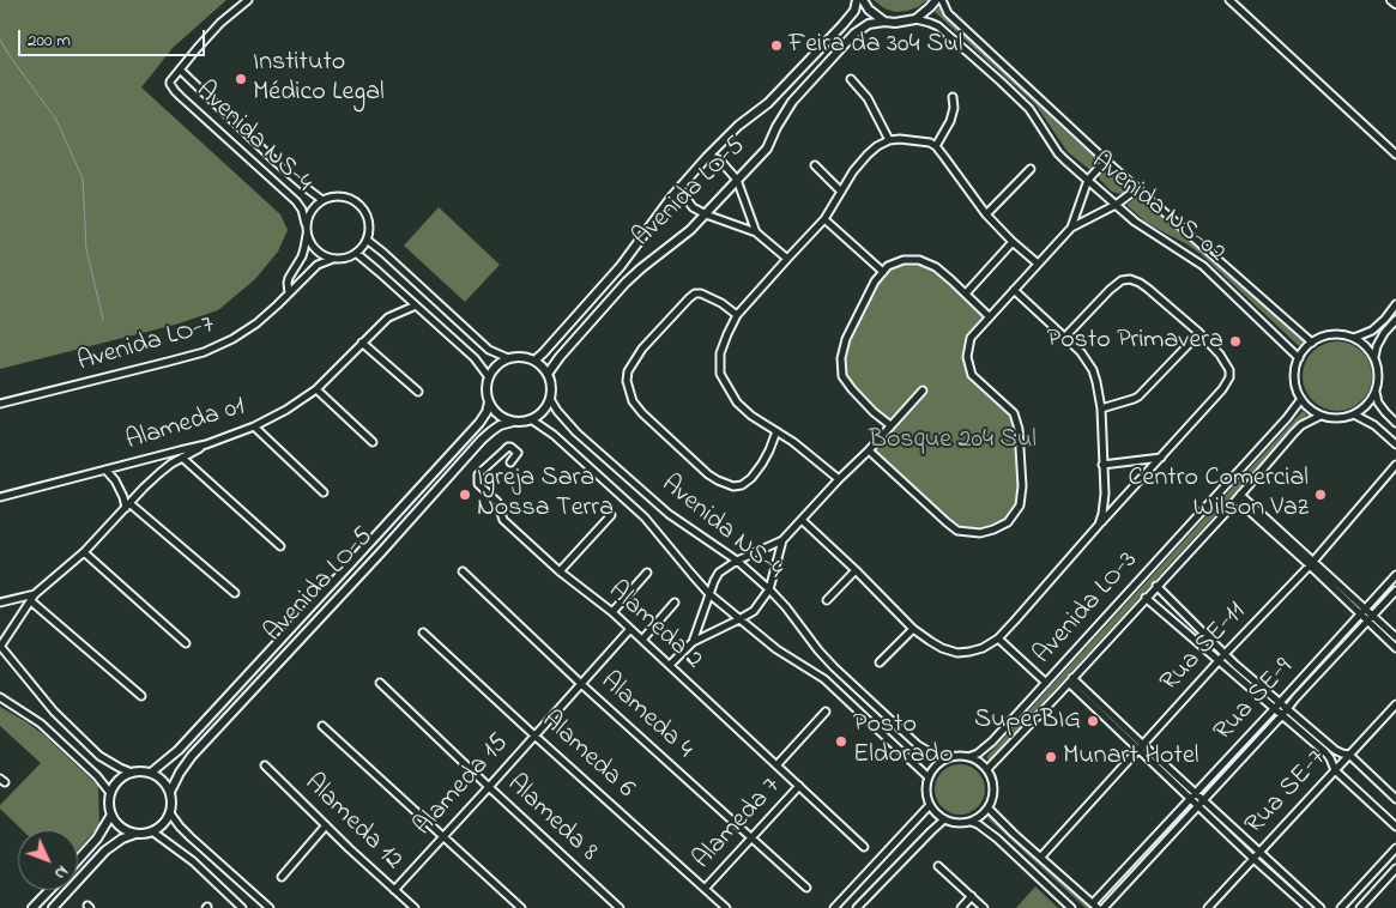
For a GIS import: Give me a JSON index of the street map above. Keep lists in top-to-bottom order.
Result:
{
  "streets": {
    "main road": ["Avenida LO-5"],
    "street": [
      "Avenida NS-4",
      "Avenida NS-02",
      "Avenida LO-7",
      "Alameda 01",
      "Avenida LO-3",
      "Alameda 2",
      "Rua SE-11",
      "Rua SE-9",
      "Alameda 4",
      "Alameda 6",
      "Alameda 15",
      "Rua SE-7",
      "Alameda 8",
      "Alameda 12",
      "Alameda 7"
    ]
  },
  "crossings": [
    ["Avenida NS-4", "Avenida LO-5"],
    ["Avenida NS-4", "Avenida LO-7"],
    ["Avenida NS-4", "Avenida LO-3"],
    ["Avenida LO-5", "Avenida NS-02"],
    ["Avenida NS-02", "Avenida LO-3"],
    ["Alameda 2", "Alameda 15"],
    ["Alameda 2", "Alameda 7"],
    ["Alameda 4", "Alameda 15"],
    ["Alameda 4", "Alameda 7"],
    ["Alameda 6", "Alameda 15"],
    ["Alameda 6", "Alameda 7"],
    ["Alameda 15", "Alameda 8"],
    ["Alameda 15", "Alameda 12"]
  ],
  "parks": ["Bosque 204 Sul"],
  "places": [
    "Feira da 304 Sul",
    "Instituto Médico Legal",
    "Posto Primavera",
    "Igreja Sara Nossa Terra",
    "Centro Comercial Wilson Vaz",
    "SuperBIG",
    "Posto Eldorado",
    "Munart Hotel"
  ],
  "scale_bar": "200 m",
  "north": "bottom right"
}
